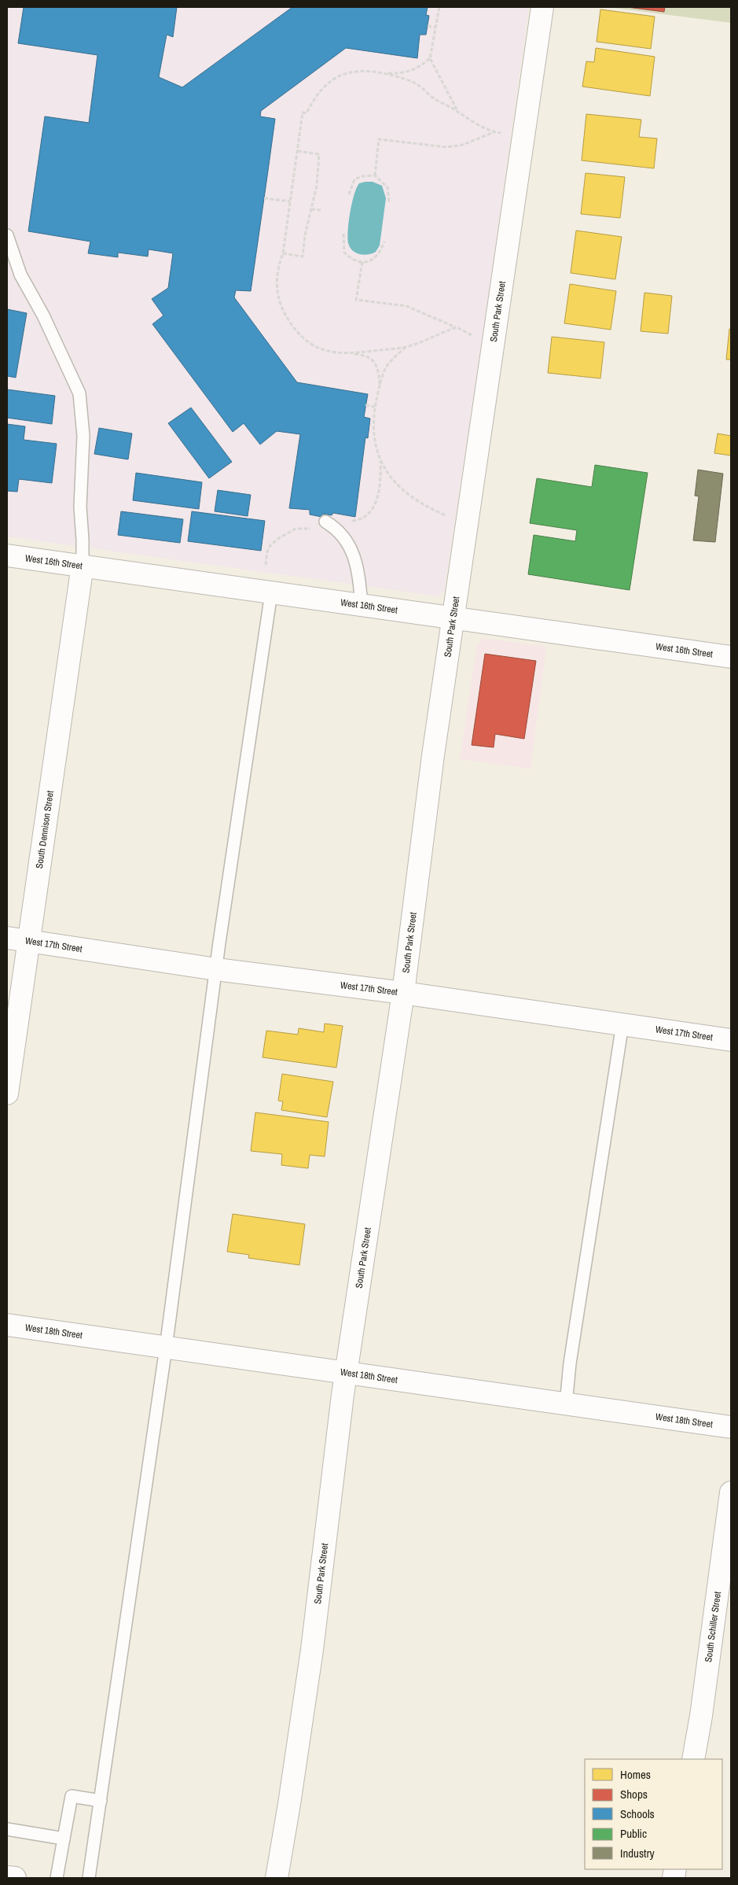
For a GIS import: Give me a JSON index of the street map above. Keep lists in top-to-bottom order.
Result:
{
  "streets": {
    "street": [
      "South Park Street",
      "West 16th Street",
      "South Dennison Street",
      "West 17th Street",
      "West 18th Street",
      "South Schiller Street"
    ]
  },
  "crossings": [
    ["South Park Street", "West 16th Street"],
    ["South Park Street", "West 17th Street"],
    ["South Park Street", "West 18th Street"],
    ["West 16th Street", "South Dennison Street"],
    ["South Dennison Street", "West 17th Street"]
  ],
  "legend": [
    "Homes",
    "Shops",
    "Schools",
    "Public",
    "Industry"
  ]
}
